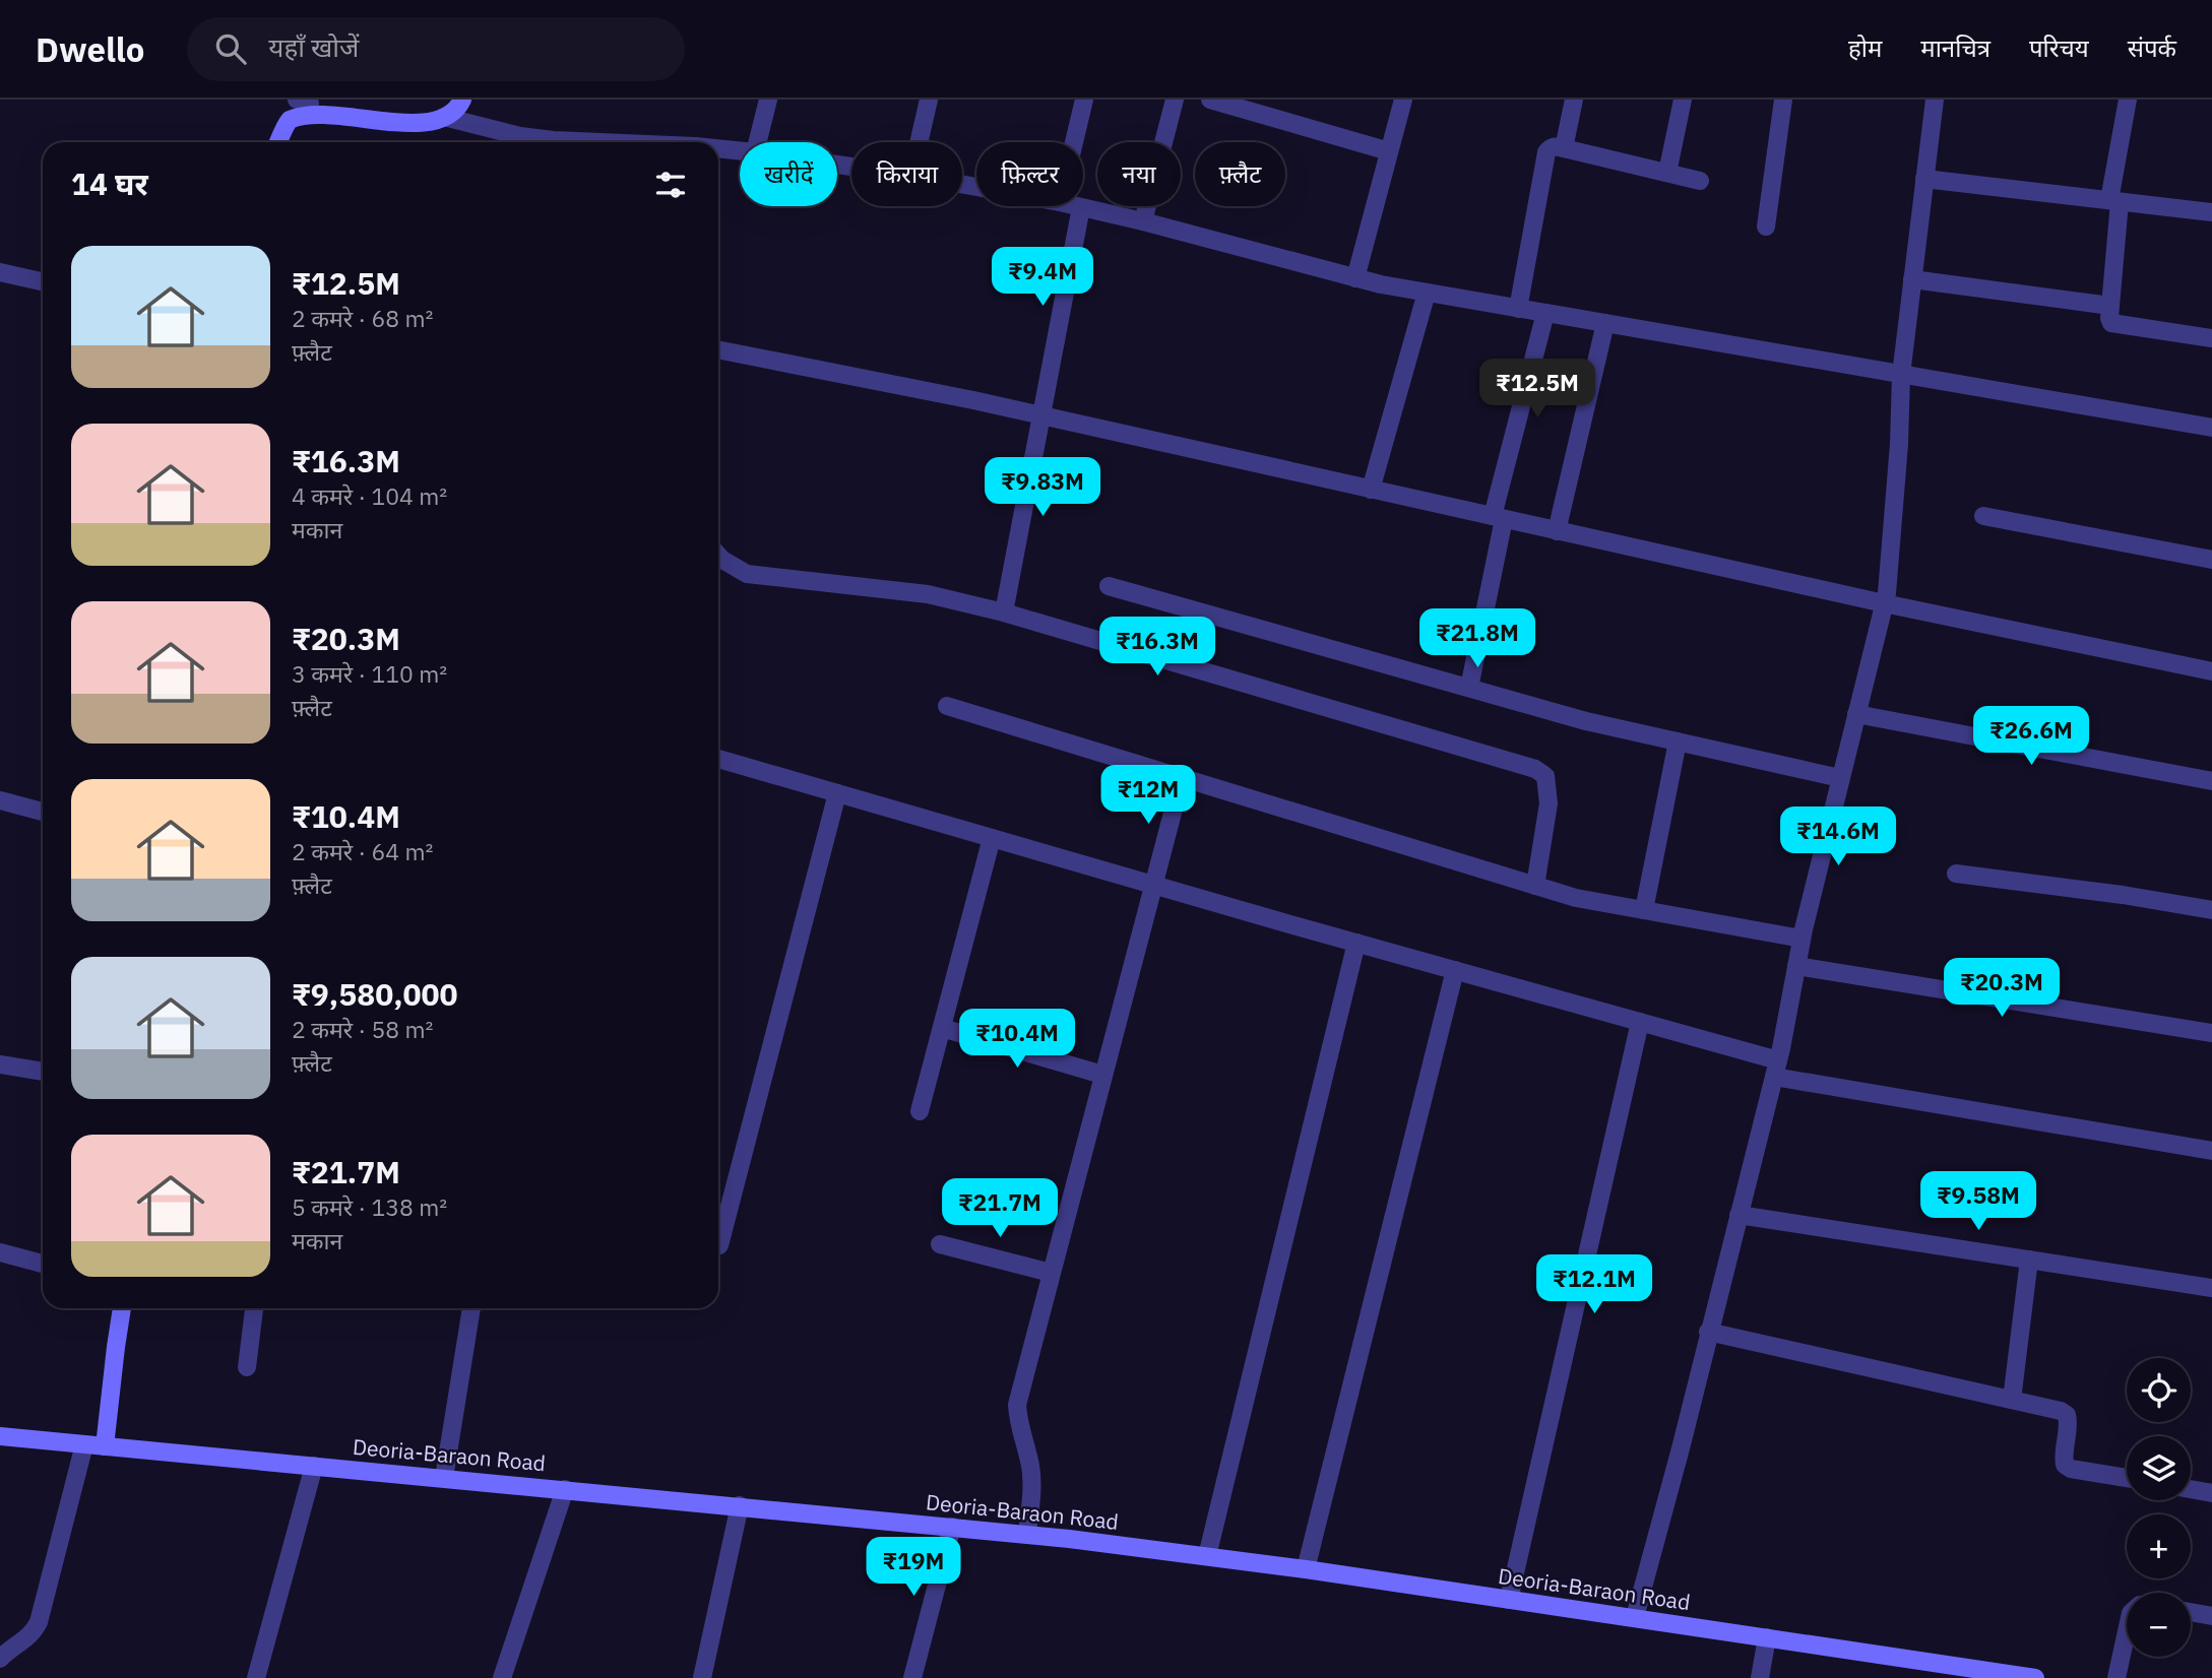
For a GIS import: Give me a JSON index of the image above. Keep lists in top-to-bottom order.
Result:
{
  "streets": {
    "street": ["Deoria-Baraon Road"]
  },
  "page": {
    "header": "Dwello",
    "search": "यहाँ खोजें",
    "nav": [
      "होम",
      "मानचित्र",
      "परिचय",
      "संपर्क"
    ],
    "chip": [
      "खरीदें",
      "किराया",
      "फ़िल्टर",
      "नया",
      "फ़्लैट"
    ],
    "heading": "14 घर",
    "list": [
      {
        "name": "₹12.5M",
        "note": "2 कमरे · 68 m² · फ़्लैट"
      },
      {
        "name": "₹16.3M",
        "note": "4 कमरे · 104 m² · मकान"
      },
      {
        "name": "₹20.3M",
        "note": "3 कमरे · 110 m² · फ़्लैट"
      },
      {
        "name": "₹10.4M",
        "note": "2 कमरे · 64 m² · फ़्लैट"
      },
      {
        "name": "₹9,580,000",
        "note": "2 कमरे · 58 m² · फ़्लैट"
      },
      {
        "name": "₹21.7M",
        "note": "5 कमरे · 138 m² · मकान"
      }
    ],
    "price": [
      "₹9.4M",
      "₹12.5M",
      "₹9.83M",
      "₹21.8M",
      "₹16.3M",
      "₹26.6M",
      "₹12M",
      "₹14.6M",
      "₹20.3M",
      "₹10.4M",
      "₹9.58M",
      "₹21.7M",
      "₹12.1M",
      "₹19M"
    ],
    "map_buttons": ["+", "−"]
  }
}
